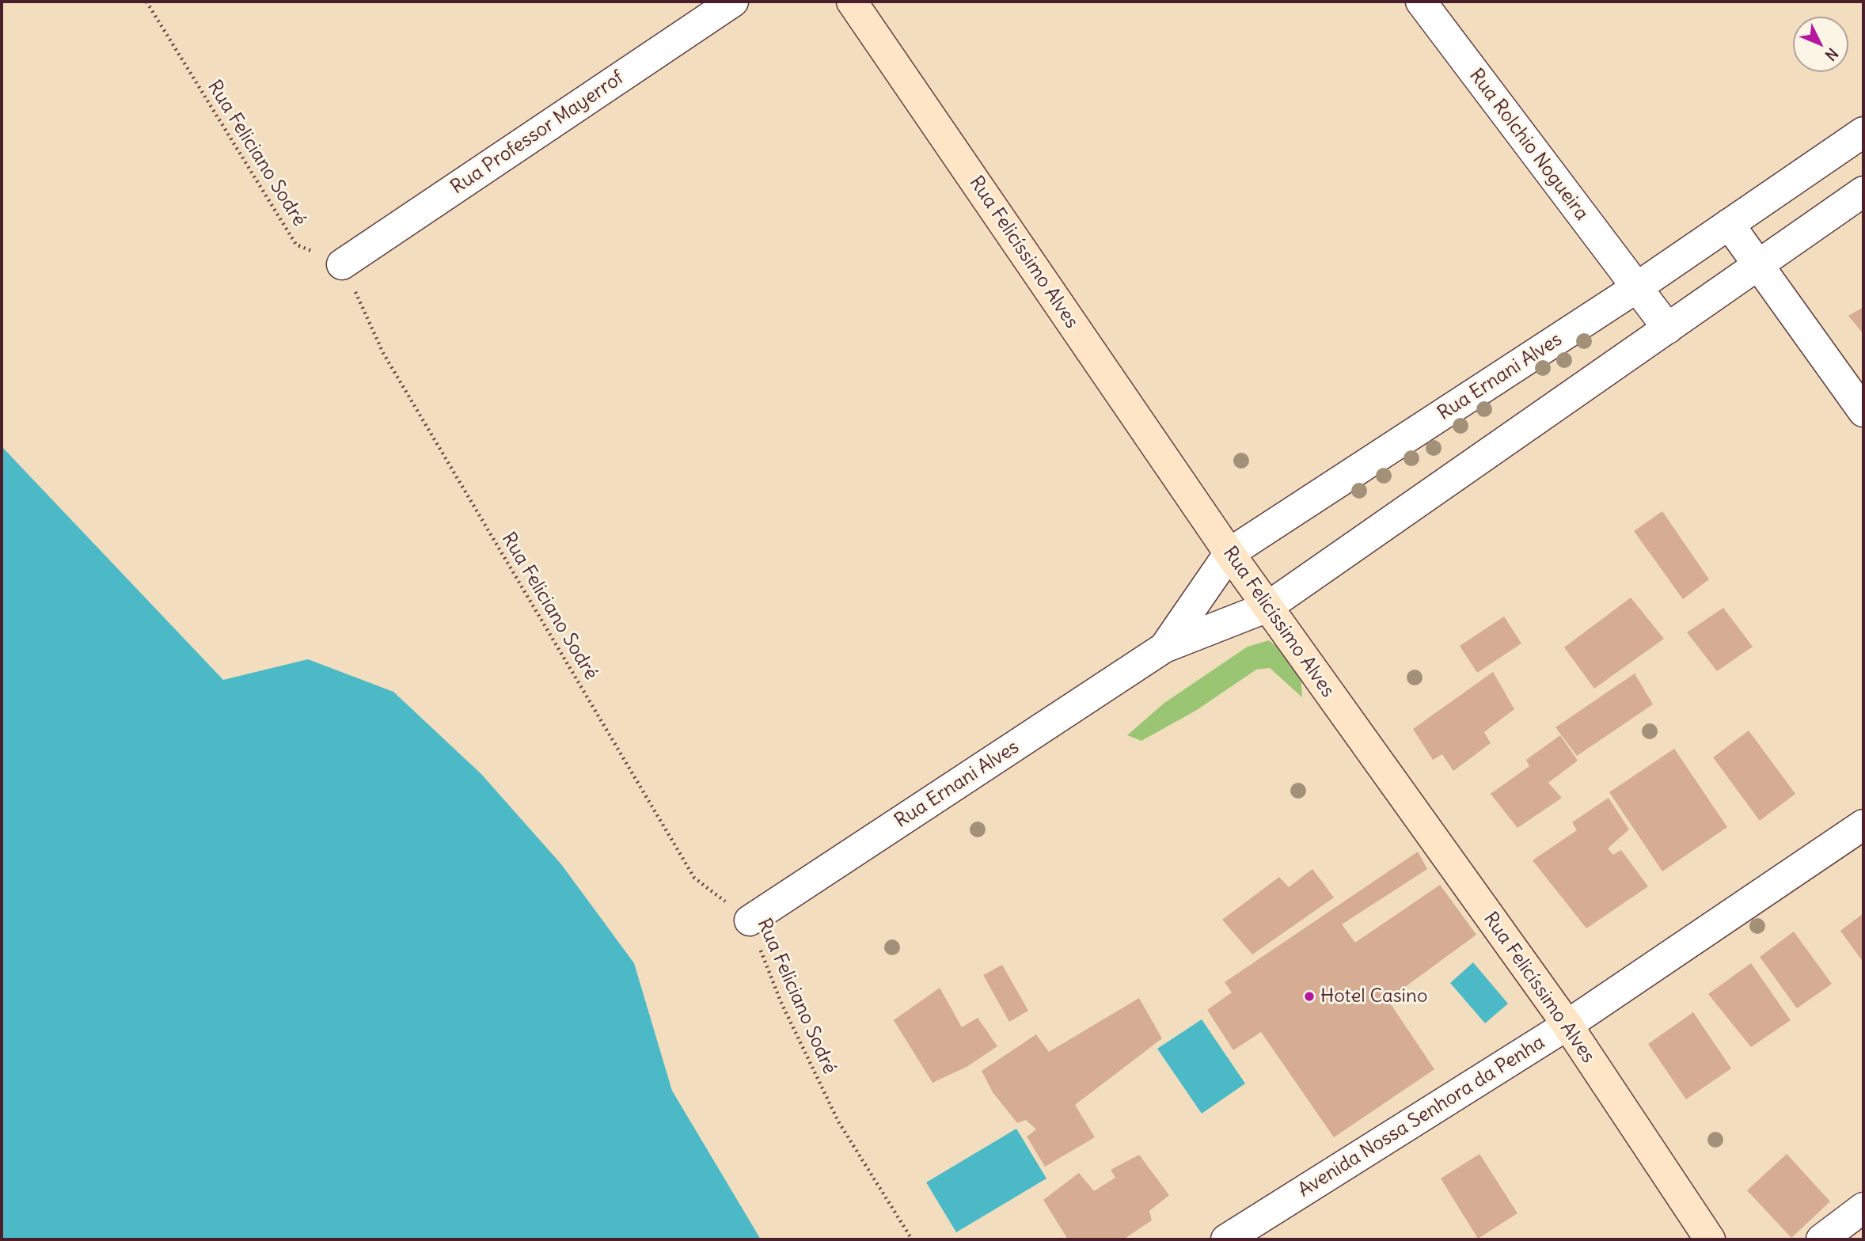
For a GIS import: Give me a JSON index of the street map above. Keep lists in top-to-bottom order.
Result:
{
  "streets": {
    "street": [
      "Rua Professor Mayerrof",
      "Rua Rolchio Nogueira",
      "Rua Felicíssimo Alves",
      "Rua Ernani Alves",
      "Avenida Nossa Senhora da Penha"
    ],
    "path": ["Rua Feliciano Sodré"]
  },
  "crossings": [
    ["Rua Professor Mayerrof", "Rua Feliciano Sodré"],
    ["Rua Rolchio Nogueira", "Rua Ernani Alves"],
    ["Rua Feliciano Sodré", "Rua Ernani Alves"],
    ["Rua Felicíssimo Alves", "Rua Ernani Alves"],
    ["Rua Felicíssimo Alves", "Avenida Nossa Senhora da Penha"]
  ],
  "places": ["Hotel Casino"],
  "north": "bottom right"
}
